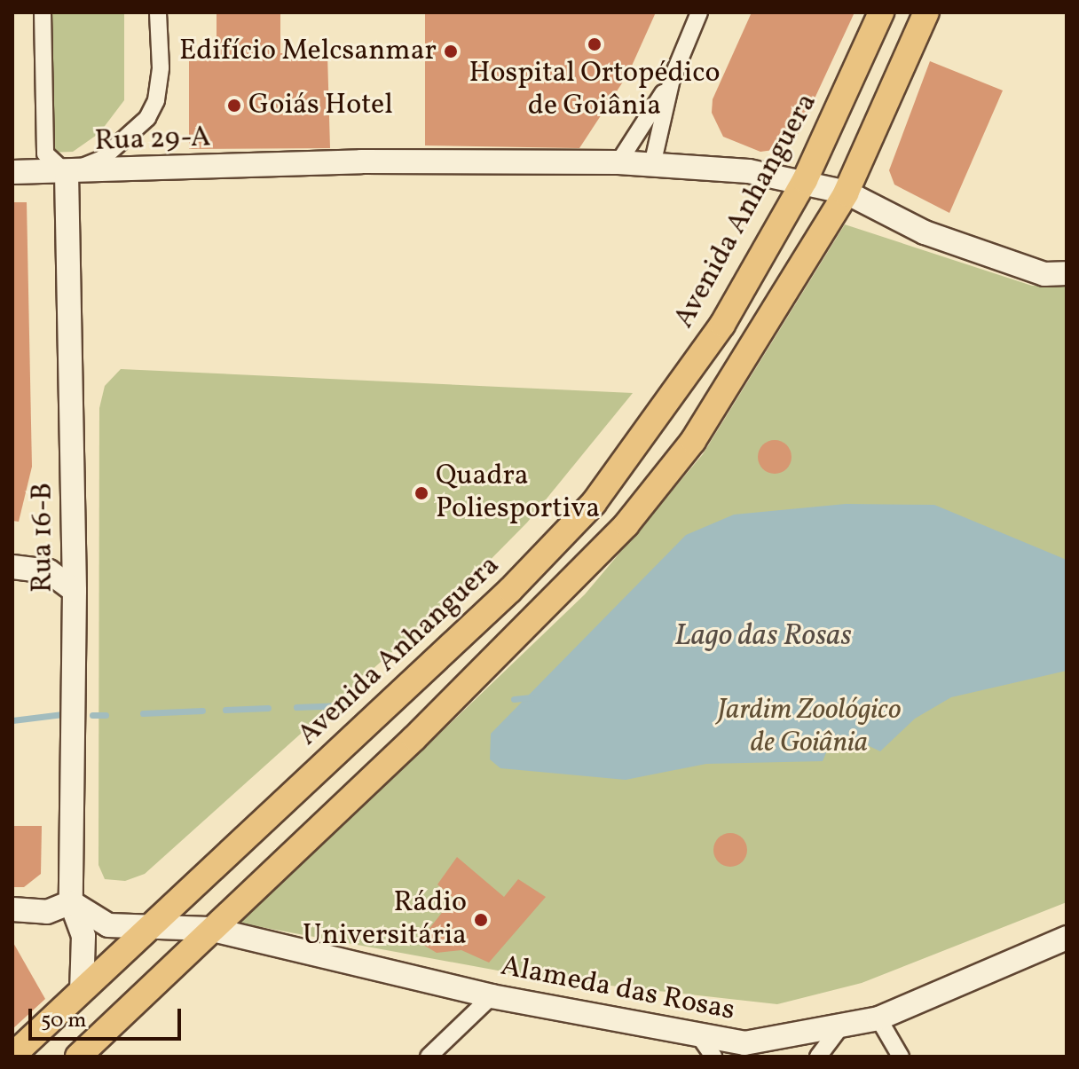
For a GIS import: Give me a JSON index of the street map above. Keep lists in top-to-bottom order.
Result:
{
  "streets": {
    "main road": ["Avenida Anhanguera"],
    "street": ["Rua 29-A", "Rua 16-B", "Alameda das Rosas"]
  },
  "crossings": [
    ["Rua 29-A", "Avenida Anhanguera"],
    ["Rua 29-A", "Rua 16-B"],
    ["Avenida Anhanguera", "Rua 16-B"],
    ["Avenida Anhanguera", "Alameda das Rosas"]
  ],
  "water": ["Lago das Rosas"],
  "parks": ["Jardim Zoológico de Goiânia"],
  "places": [
    "Hospital Ortopédico de Goiânia",
    "Edifício Melcsanmar",
    "Goiás Hotel",
    "Quadra Poliesportiva",
    "Rádio Universitária"
  ],
  "scale_bar": "50 m"
}
